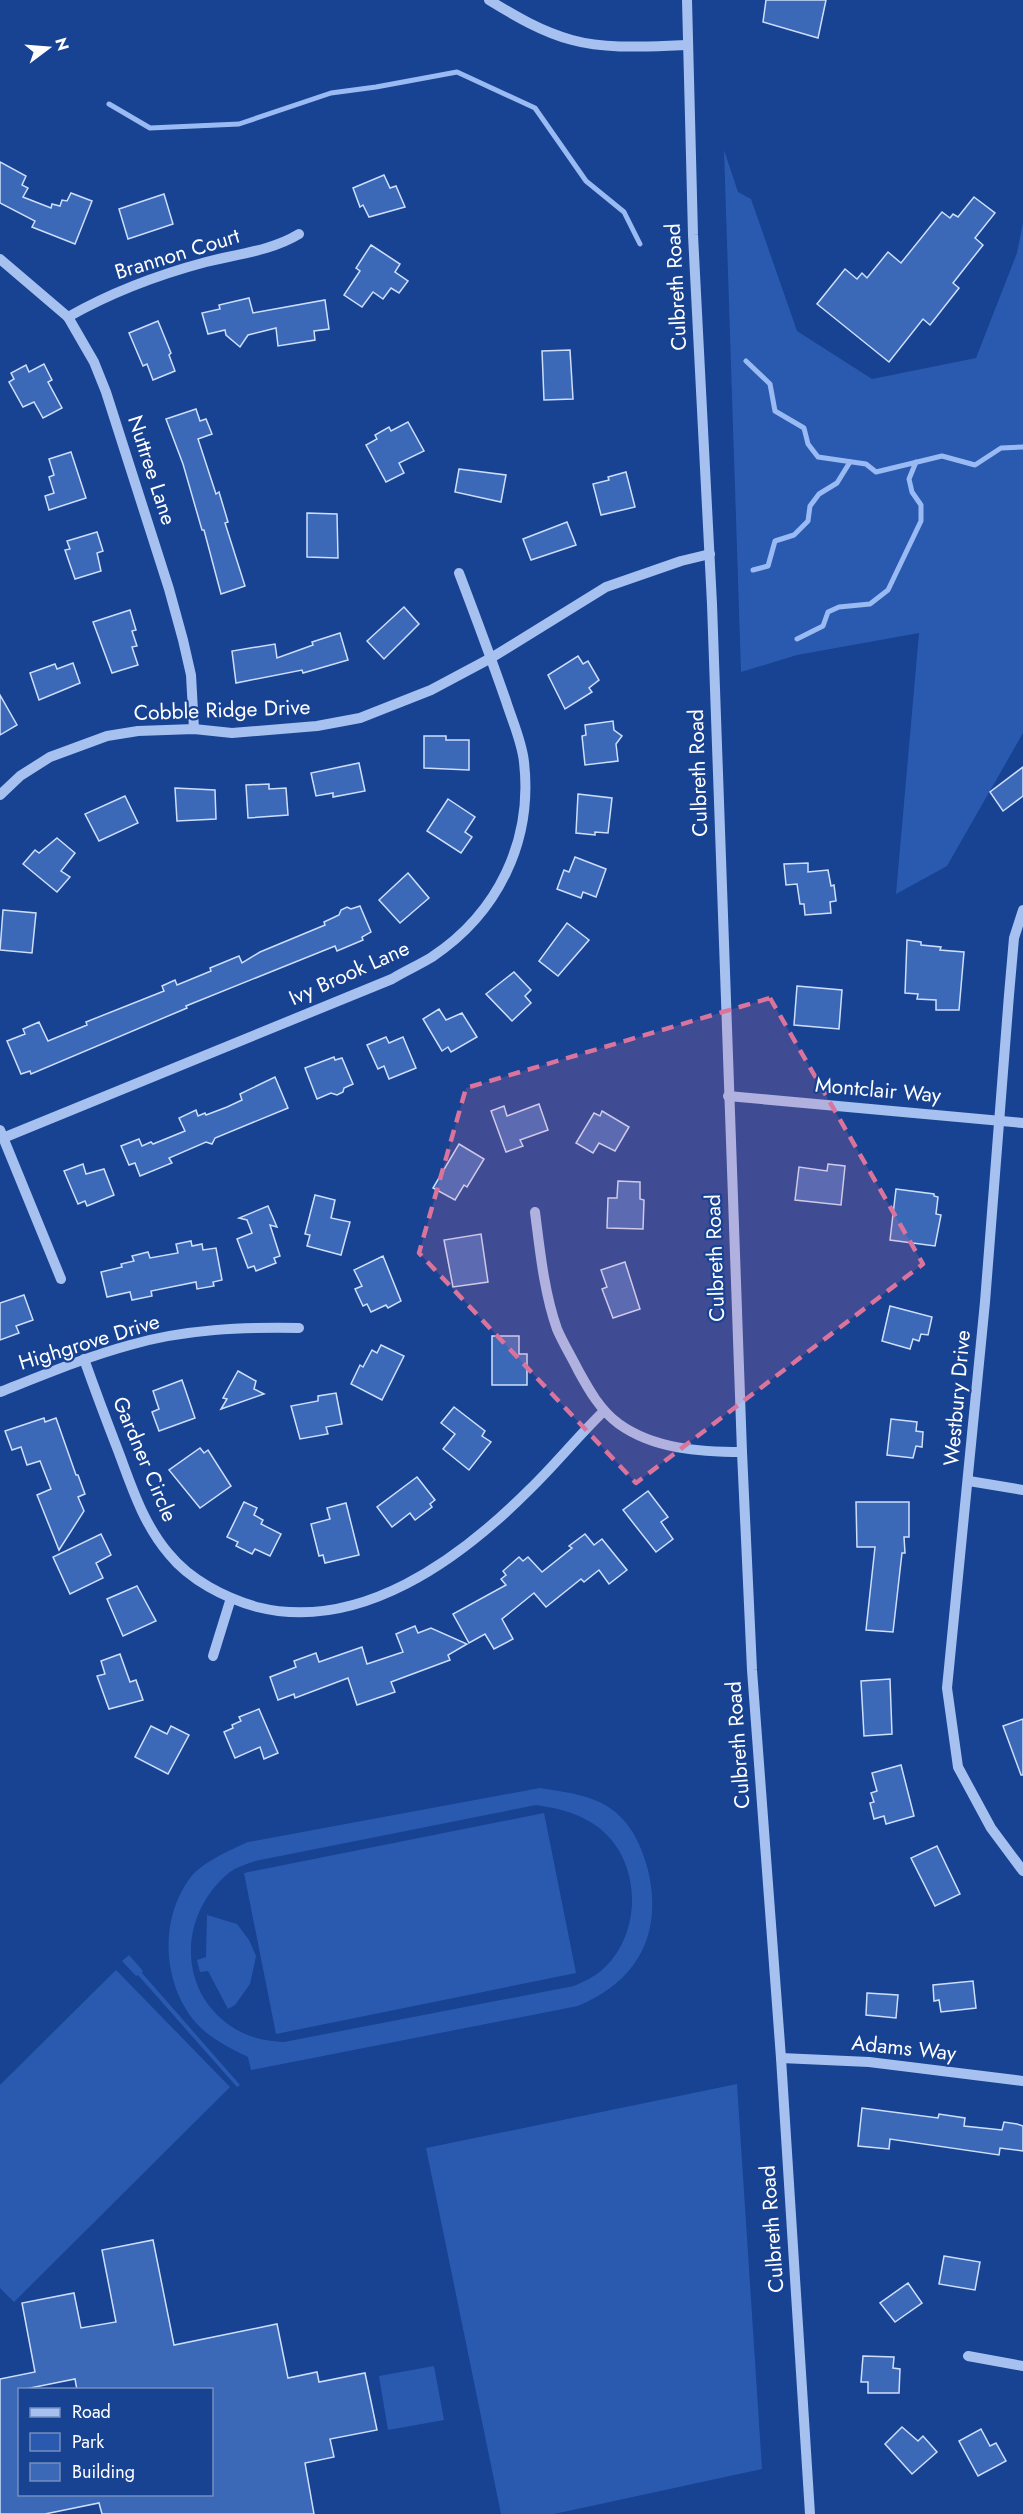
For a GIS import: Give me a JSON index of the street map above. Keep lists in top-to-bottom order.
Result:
{
  "streets": {
    "street": [
      "Brannon Court",
      "Culbreth Road",
      "Nuttree Lane",
      "Cobble Ridge Drive",
      "Ivy Brook Lane",
      "Montclair Way",
      "Highgrove Drive",
      "Westbury Drive",
      "Gardner Circle",
      "Adams Way"
    ]
  },
  "crossings": [
    ["Brannon Court", "Nuttree Lane"],
    ["Culbreth Road", "Cobble Ridge Drive"],
    ["Culbreth Road", "Montclair Way"],
    ["Culbreth Road", "Adams Way"],
    ["Nuttree Lane", "Cobble Ridge Drive"],
    ["Cobble Ridge Drive", "Ivy Brook Lane"],
    ["Montclair Way", "Westbury Drive"],
    ["Highgrove Drive", "Gardner Circle"]
  ],
  "legend": ["Road", "Park", "Building"],
  "north": "right"
}
